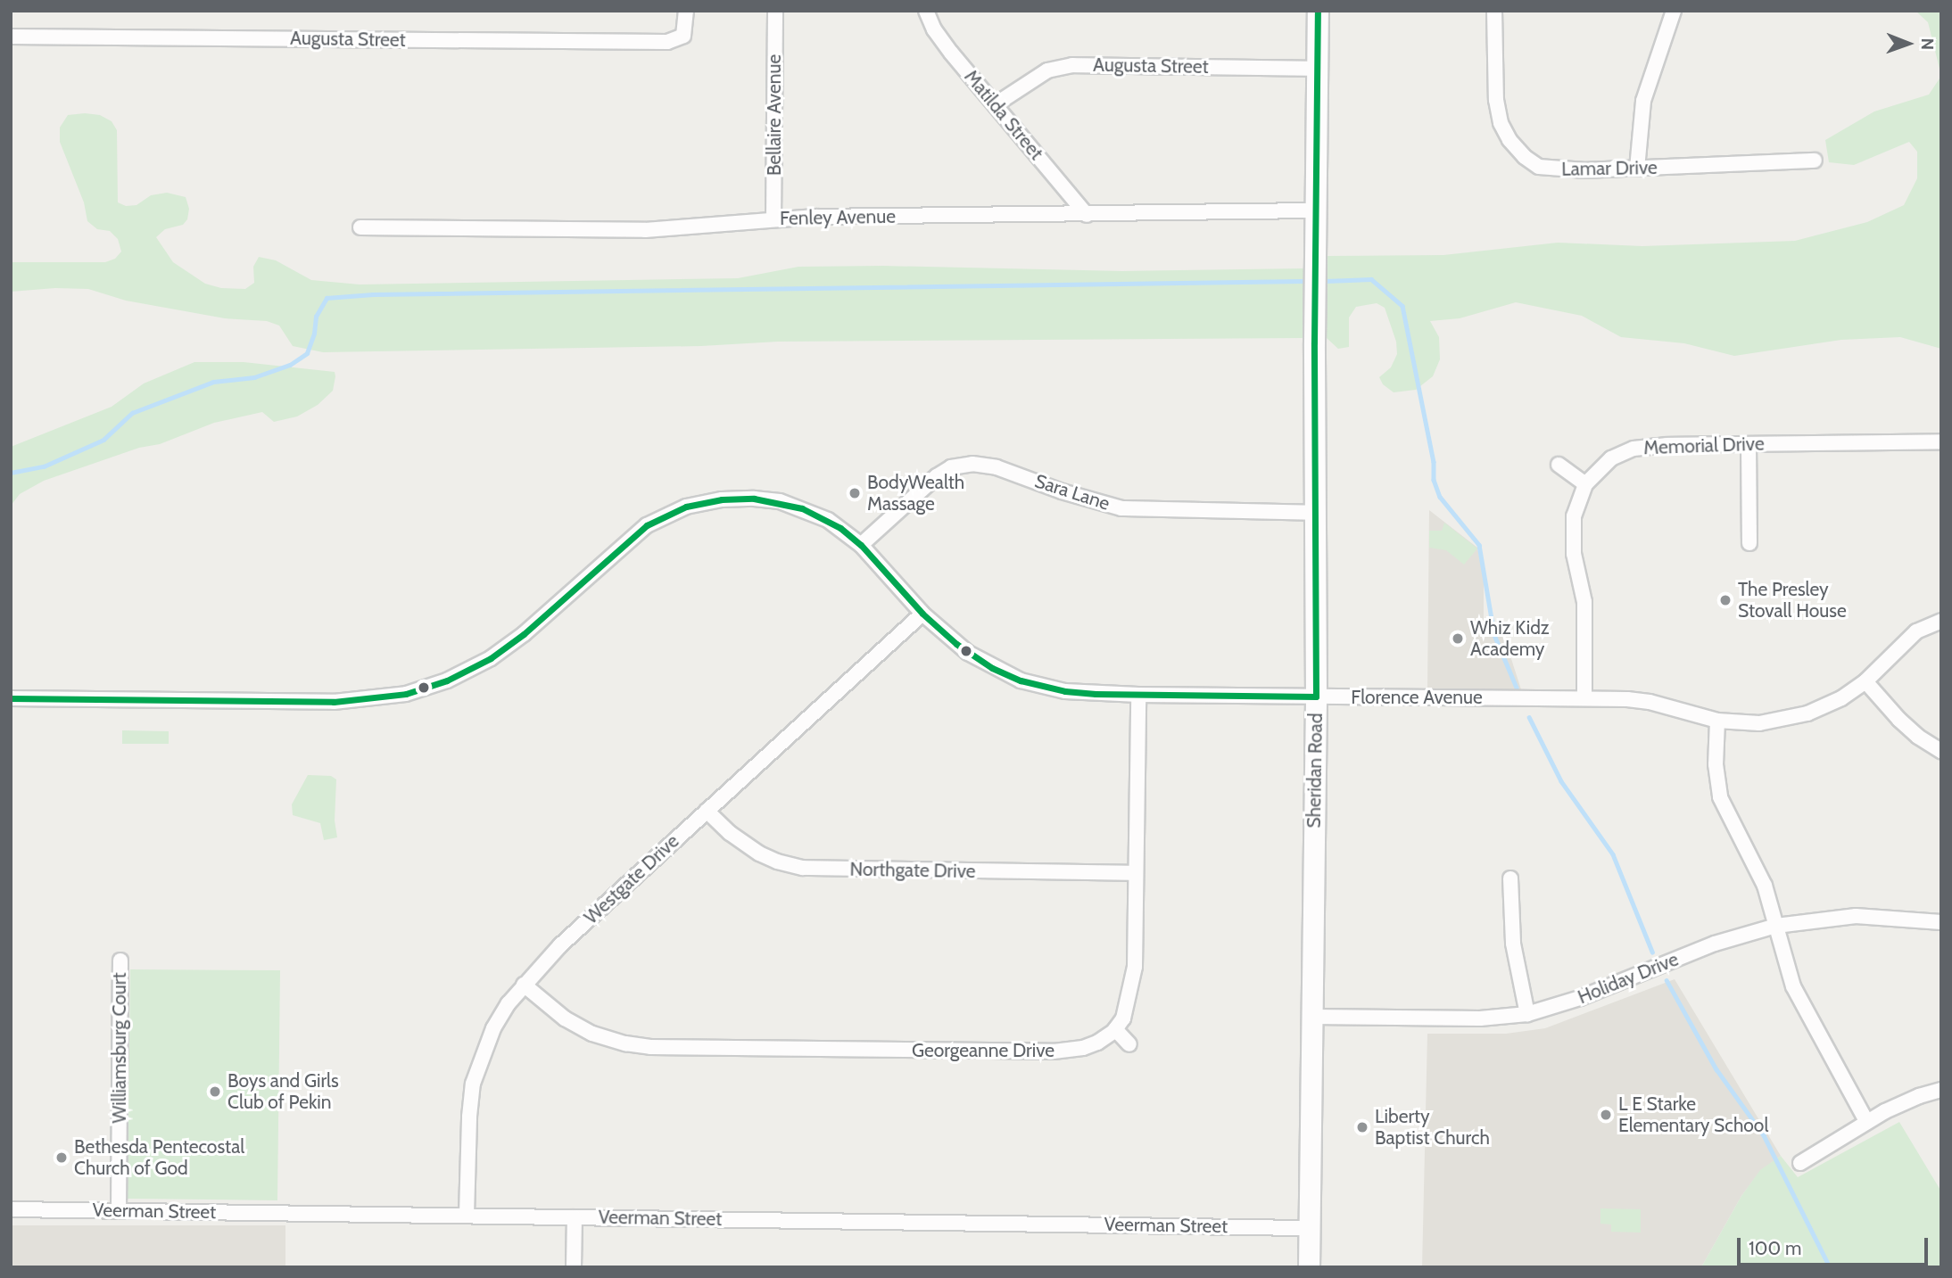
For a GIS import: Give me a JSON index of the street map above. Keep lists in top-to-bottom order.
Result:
{
  "streets": {
    "main road": ["Sheridan Road"],
    "street": [
      "Augusta Street",
      "Bellaire Avenue",
      "Matilda Street",
      "Lamar Drive",
      "Fenley Avenue",
      "Memorial Drive",
      "Sara Lane",
      "Florence Avenue",
      "Northgate Drive",
      "Westgate Drive",
      "Holiday Drive",
      "Williamsburg Court",
      "Georgeanne Drive",
      "Veerman Street"
    ]
  },
  "crossings": [
    ["Augusta Street", "Matilda Street"],
    ["Augusta Street", "Sheridan Road"],
    ["Bellaire Avenue", "Fenley Avenue"],
    ["Matilda Street", "Fenley Avenue"],
    ["Fenley Avenue", "Sheridan Road"],
    ["Memorial Drive", "Florence Avenue"],
    ["Sara Lane", "Florence Avenue"],
    ["Sara Lane", "Sheridan Road"],
    ["Florence Avenue", "Sheridan Road"],
    ["Florence Avenue", "Westgate Drive"],
    ["Sheridan Road", "Holiday Drive"],
    ["Sheridan Road", "Veerman Street"],
    ["Northgate Drive", "Westgate Drive"],
    ["Westgate Drive", "Georgeanne Drive"],
    ["Westgate Drive", "Veerman Street"],
    ["Williamsburg Court", "Veerman Street"]
  ],
  "places": [
    "BodyWealth Massage",
    "The Presley Stovall House",
    "Whiz Kidz Academy",
    "Boys and Girls Club of Pekin",
    "L E Starke Elementary School",
    "Liberty Baptist Church",
    "Bethesda Pentecostal Church of God"
  ],
  "scale_bar": "100 m",
  "north": "right"
}
